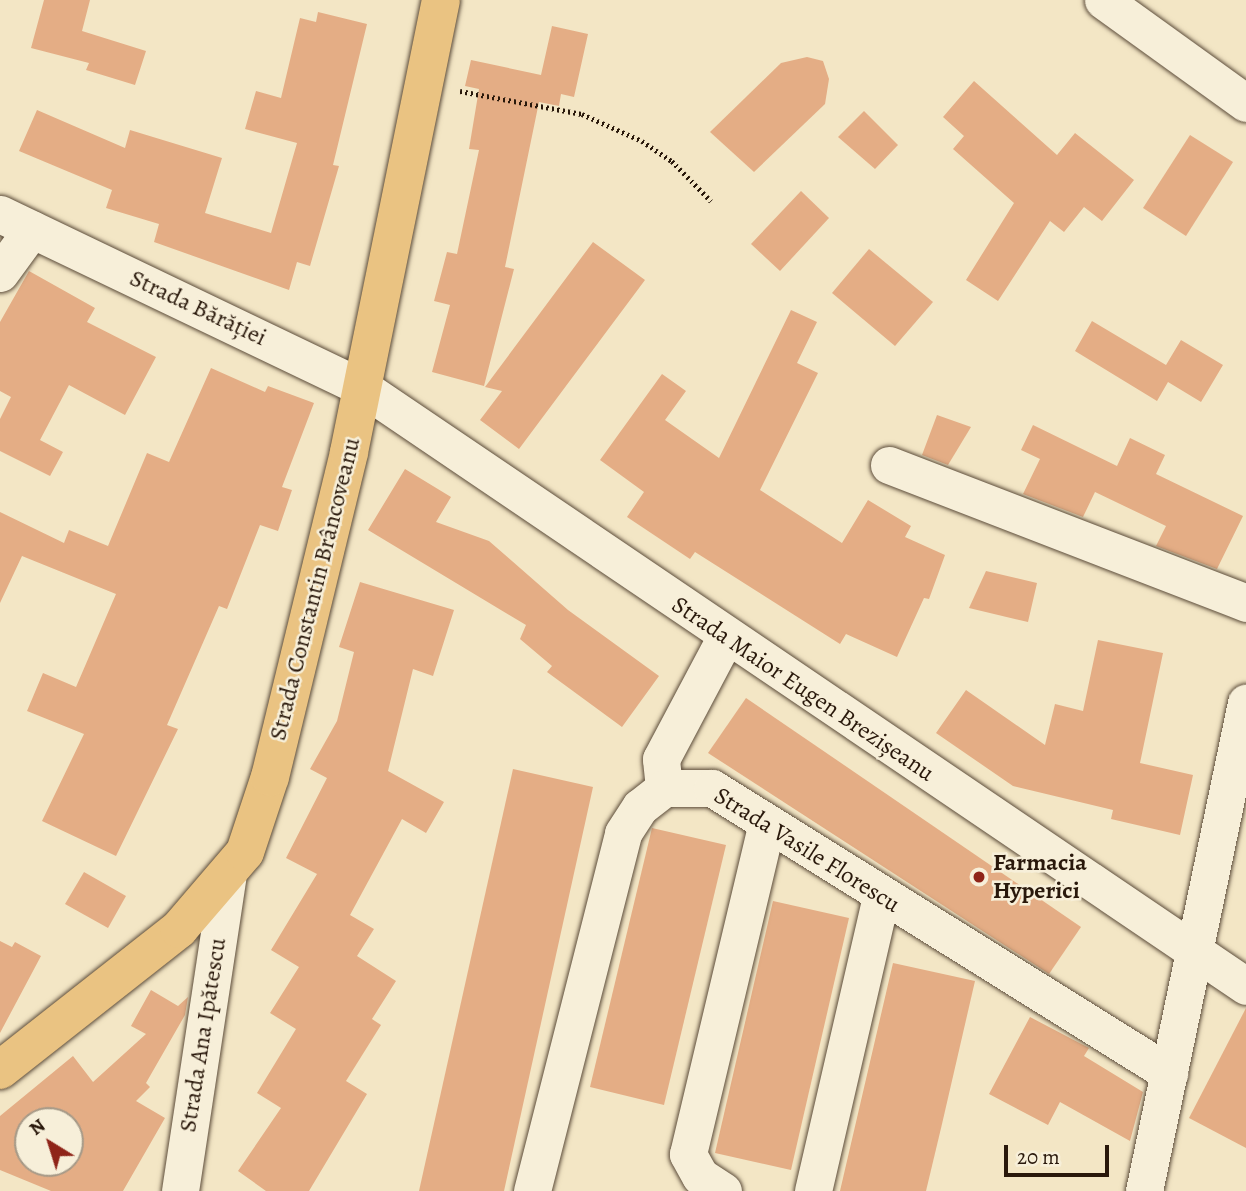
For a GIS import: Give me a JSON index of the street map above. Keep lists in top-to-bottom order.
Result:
{
  "streets": {
    "main road": ["Strada Constantin Brâncoveanu"],
    "street": [
      "Strada Bărăției",
      "Strada Maior Eugen Brezișeanu",
      "Strada Vasile Florescu",
      "Strada Ana Ipătescu"
    ]
  },
  "crossings": [
    ["Strada Bărăției", "Strada Constantin Brâncoveanu"],
    ["Strada Bărăției", "Strada Maior Eugen Brezișeanu"],
    ["Strada Constantin Brâncoveanu", "Strada Maior Eugen Brezișeanu"],
    ["Strada Constantin Brâncoveanu", "Strada Ana Ipătescu"]
  ],
  "places": ["Farmacia Hyperici"],
  "scale_bar": "20 m",
  "north": "top left"
}
